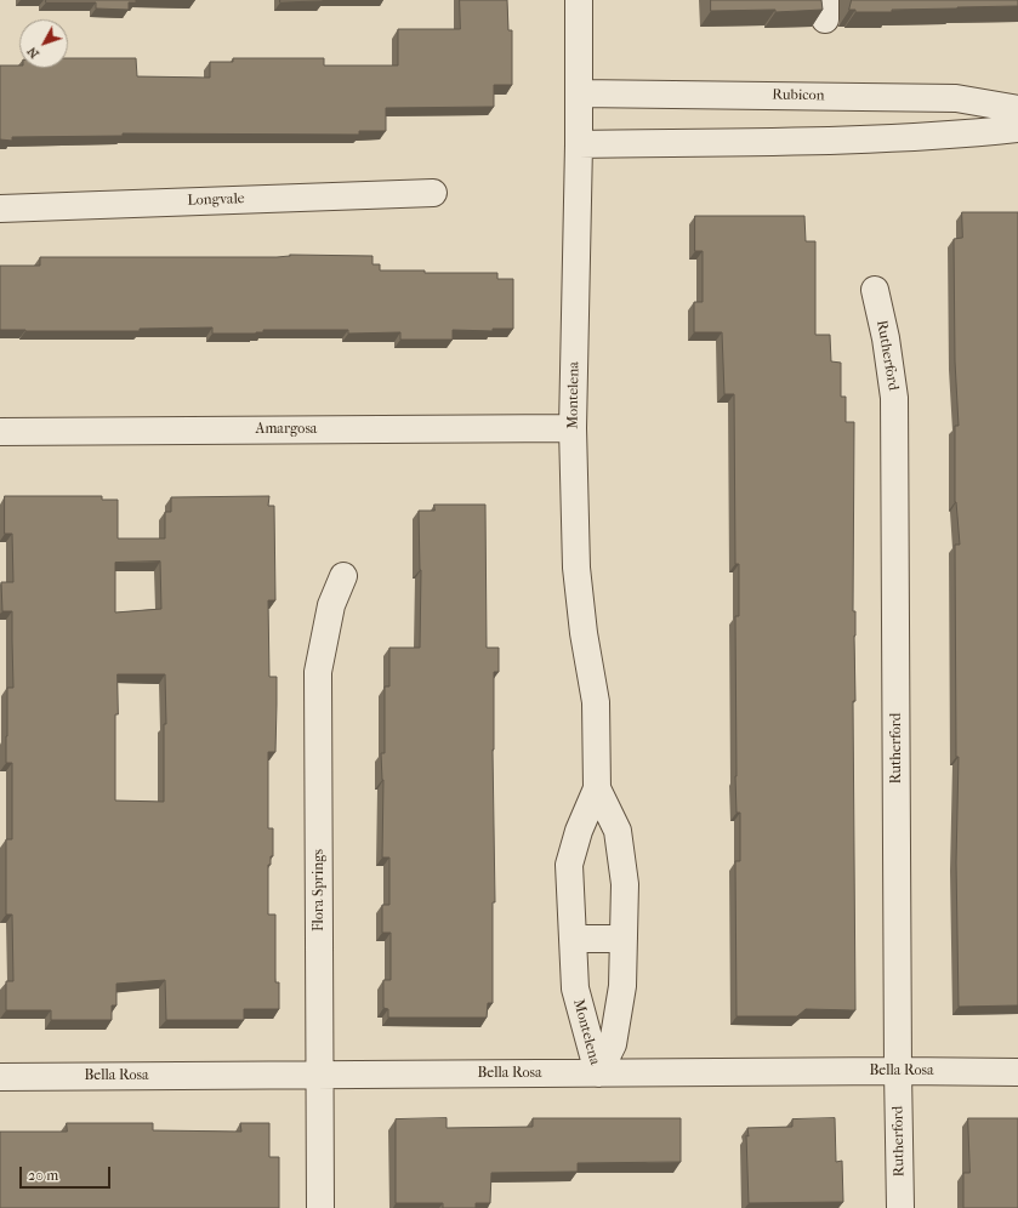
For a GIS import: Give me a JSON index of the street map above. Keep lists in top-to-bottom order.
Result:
{
  "streets": {
    "street": [
      "Rubicon",
      "Longvale",
      "Rutherford",
      "Montelena",
      "Amargosa",
      "Flora Springs",
      "Bella Rosa"
    ]
  },
  "crossings": [
    ["Rubicon", "Montelena"],
    ["Rutherford", "Bella Rosa"],
    ["Montelena", "Amargosa"],
    ["Montelena", "Bella Rosa"],
    ["Flora Springs", "Bella Rosa"]
  ],
  "scale_bar": "20 m",
  "north": "bottom left"
}
